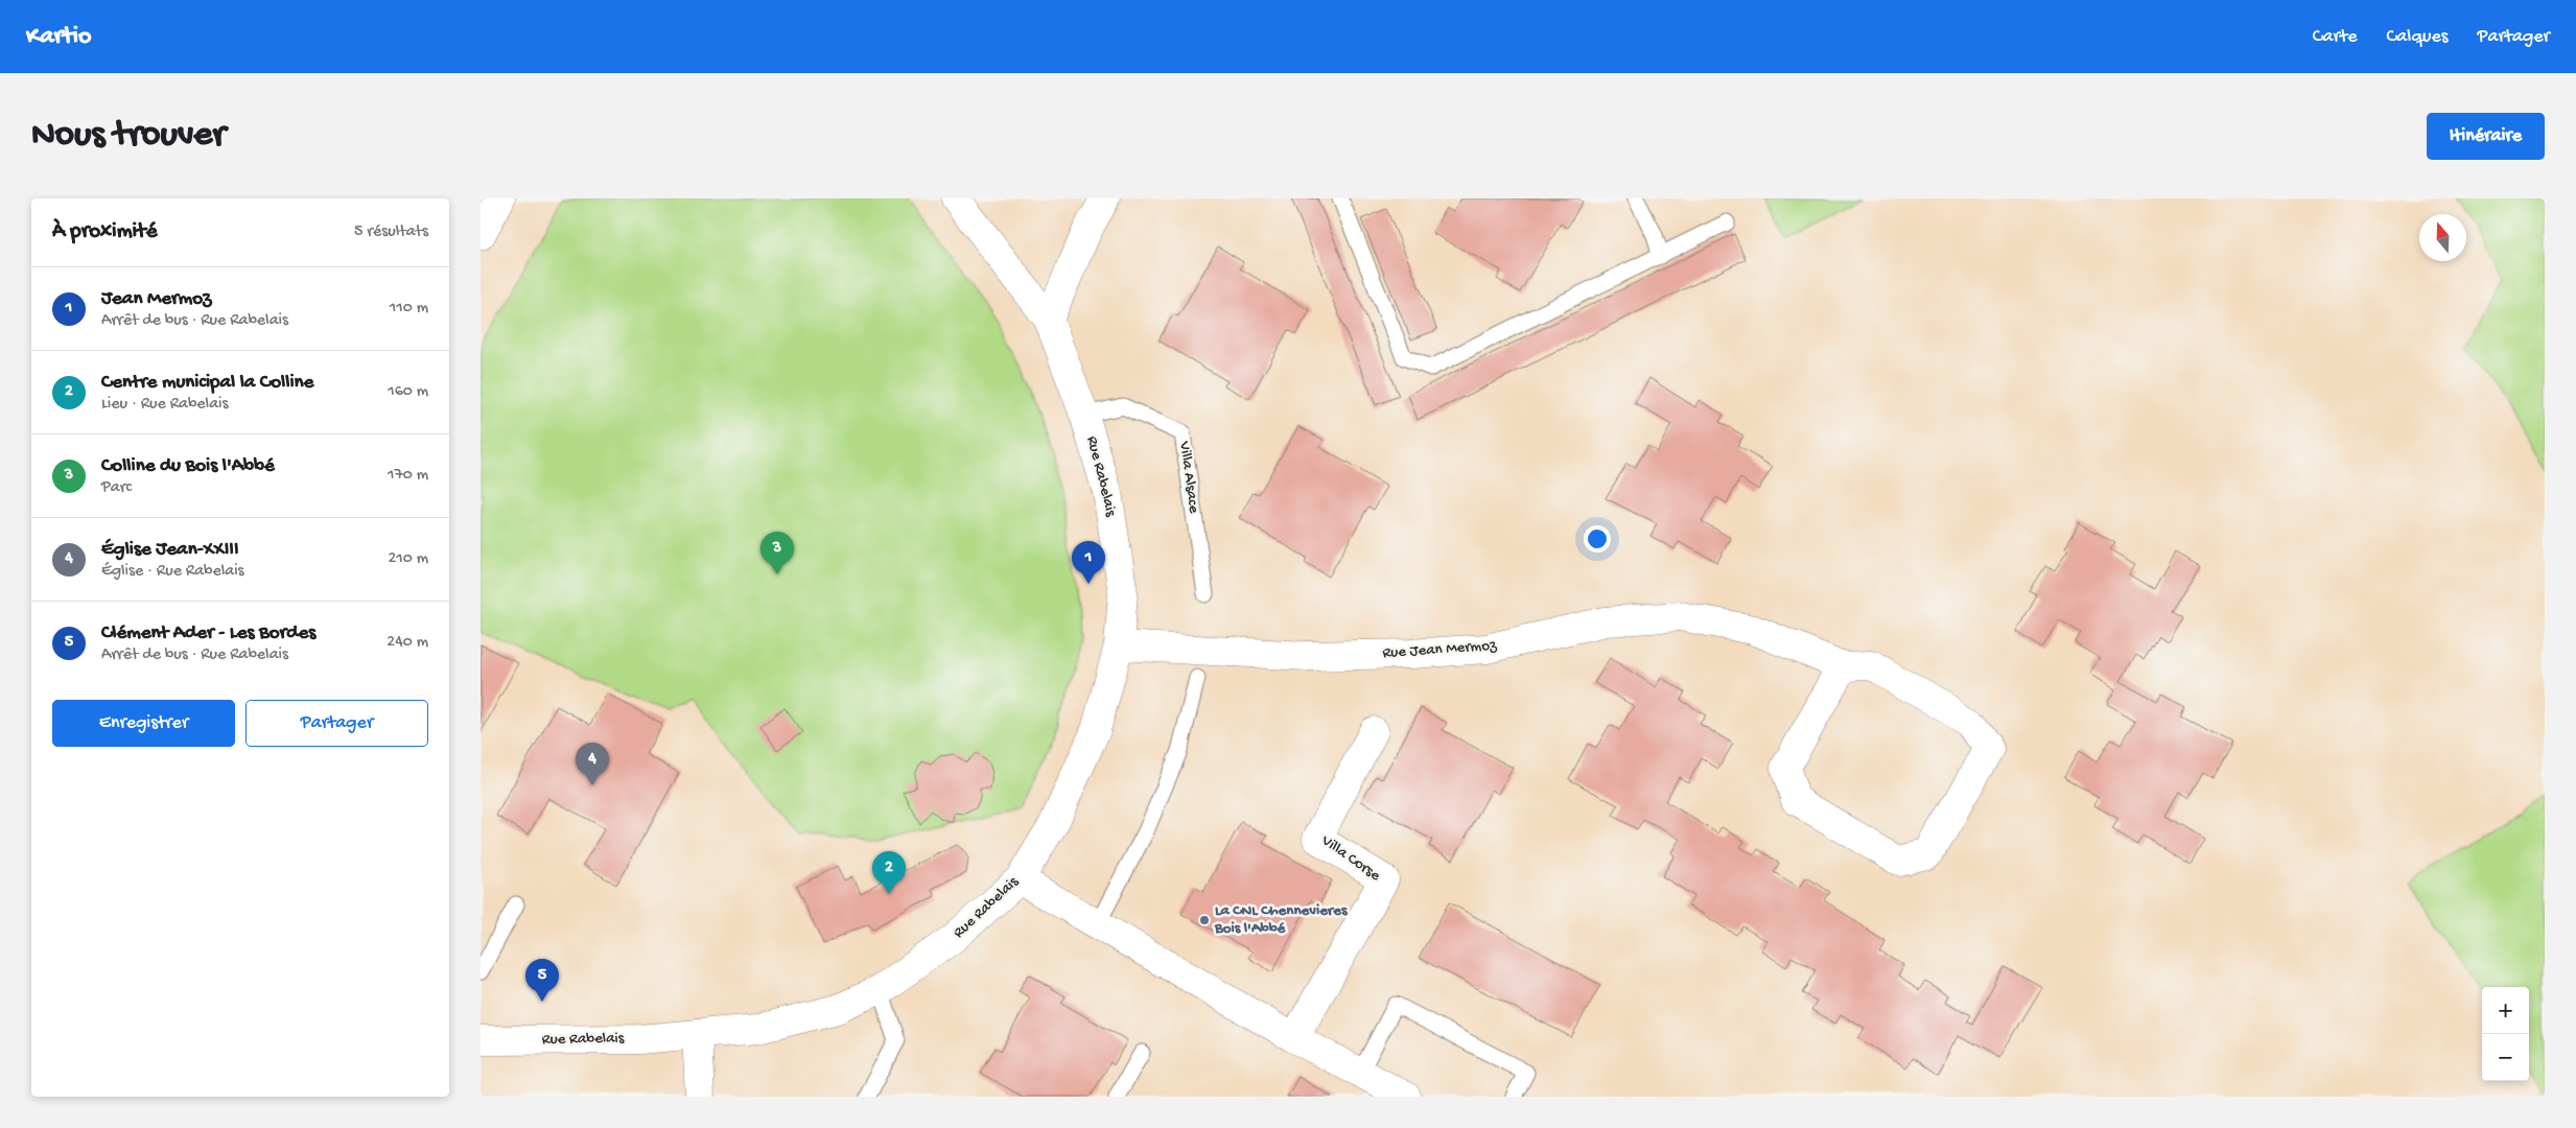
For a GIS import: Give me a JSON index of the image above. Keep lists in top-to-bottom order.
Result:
{
  "streets": {
    "street": ["Rue Rabelais", "Rue Jean Mermoz", "Villa Corse"],
    "lane": ["Villa Alsace"]
  },
  "crossings": [
    ["Rue Rabelais", "Villa Alsace"],
    ["Rue Rabelais", "Rue Jean Mermoz"]
  ],
  "places": ["La CNL Chennevieres Bois l'Abbé"],
  "north": "top",
  "page": {
    "header": "Kartio",
    "nav": ["Carte", "Calques", "Partager"],
    "buttons": [
      "Itinéraire",
      ["Enregistrer", "Partager"]
    ],
    "title": "Nous trouver",
    "heading": ["À proximité", "5 résultats"],
    "list": [
      {
        "mark": "1",
        "name": "Jean Mermoz",
        "note": "Arrêt de bus · Rue Rabelais",
        "value": "110 m"
      },
      {
        "mark": "2",
        "name": "Centre municipal la Colline",
        "note": "Lieu · Rue Rabelais",
        "value": "160 m"
      },
      {
        "mark": "3",
        "name": "Colline du Bois l'Abbé",
        "note": "Parc",
        "value": "170 m"
      },
      {
        "mark": "4",
        "name": "Église Jean-XXIII",
        "note": "Église · Rue Rabelais",
        "value": "210 m"
      },
      {
        "mark": "5",
        "name": "Clément Ader - Les Bordes",
        "note": "Arrêt de bus · Rue Rabelais",
        "value": "240 m"
      }
    ],
    "pins": [
      "3",
      "1",
      "4",
      "2",
      "5"
    ],
    "map_buttons": ["+", "−"]
  }
}
